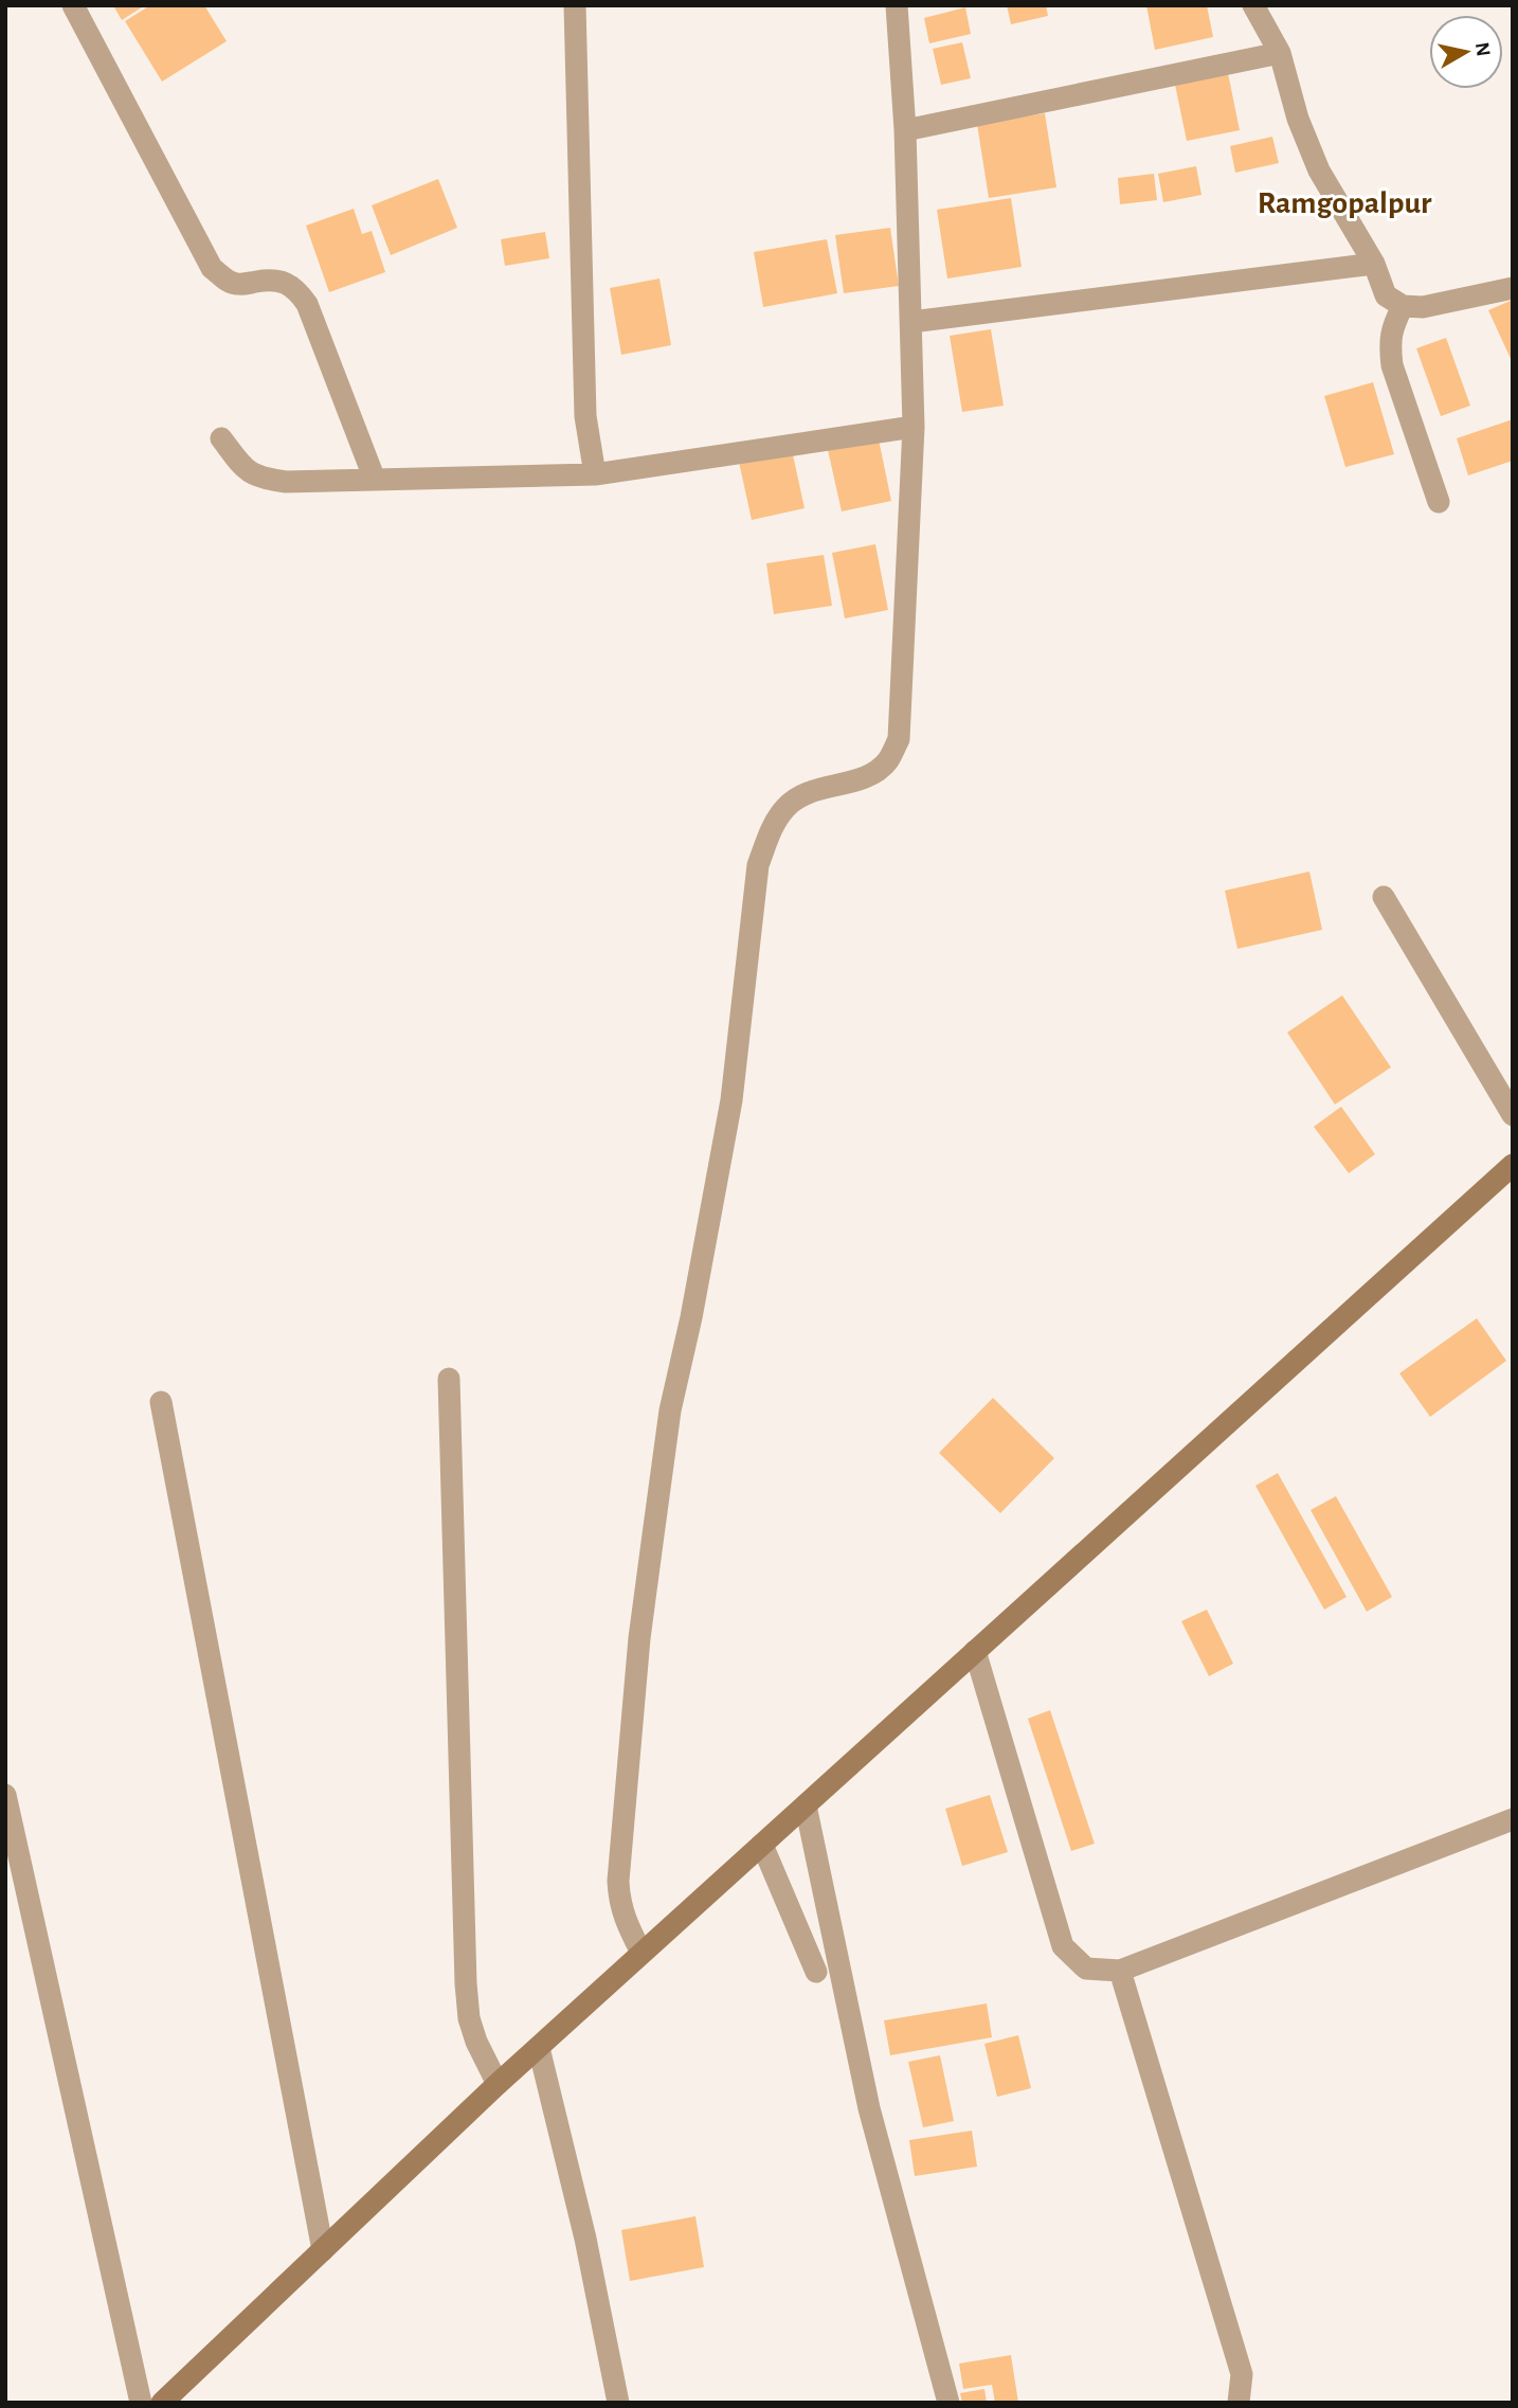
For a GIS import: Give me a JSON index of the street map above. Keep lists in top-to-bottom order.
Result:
{
  "districts": ["Ramgopalpur"],
  "north": "right"
}
